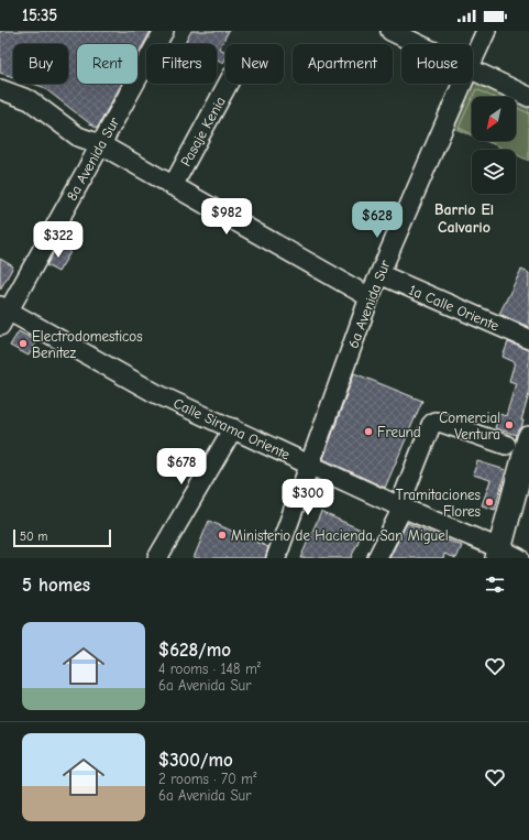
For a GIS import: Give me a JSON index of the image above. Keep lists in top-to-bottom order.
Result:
{
  "streets": {
    "street": [
      "Pasaje Kenia",
      "8a Avenida Sur",
      "6a Avenida Sur",
      "1a Calle Oriente",
      "Calle Sirama Oriente"
    ]
  },
  "crossings": [
    ["8a Avenida Sur", "Calle Sirama Oriente"],
    ["6a Avenida Sur", "1a Calle Oriente"],
    ["6a Avenida Sur", "Calle Sirama Oriente"]
  ],
  "districts": ["Barrio El Calvario"],
  "places": [
    "Electrodomesticos Benitez",
    "Comercial Ventura",
    "Freund",
    "Tramitaciones Flores",
    "Ministerio de Hacienda, San Miguel"
  ],
  "scale_bar": "50 m",
  "north": "bottom left",
  "page": {
    "status": "15:35",
    "chip": [
      "Buy",
      "Rent",
      "Filters",
      "New",
      "Apartment",
      "House"
    ],
    "price": [
      "$982",
      "$628",
      "$322",
      "$678",
      "$300"
    ],
    "scale": "50 m",
    "heading": "5 homes",
    "list": [
      {
        "name": "$628/mo",
        "note": "4 rooms · 148 m² · 6a Avenida Sur"
      },
      {
        "name": "$300/mo",
        "note": "2 rooms · 70 m² · 6a Avenida Sur"
      }
    ]
  }
}
